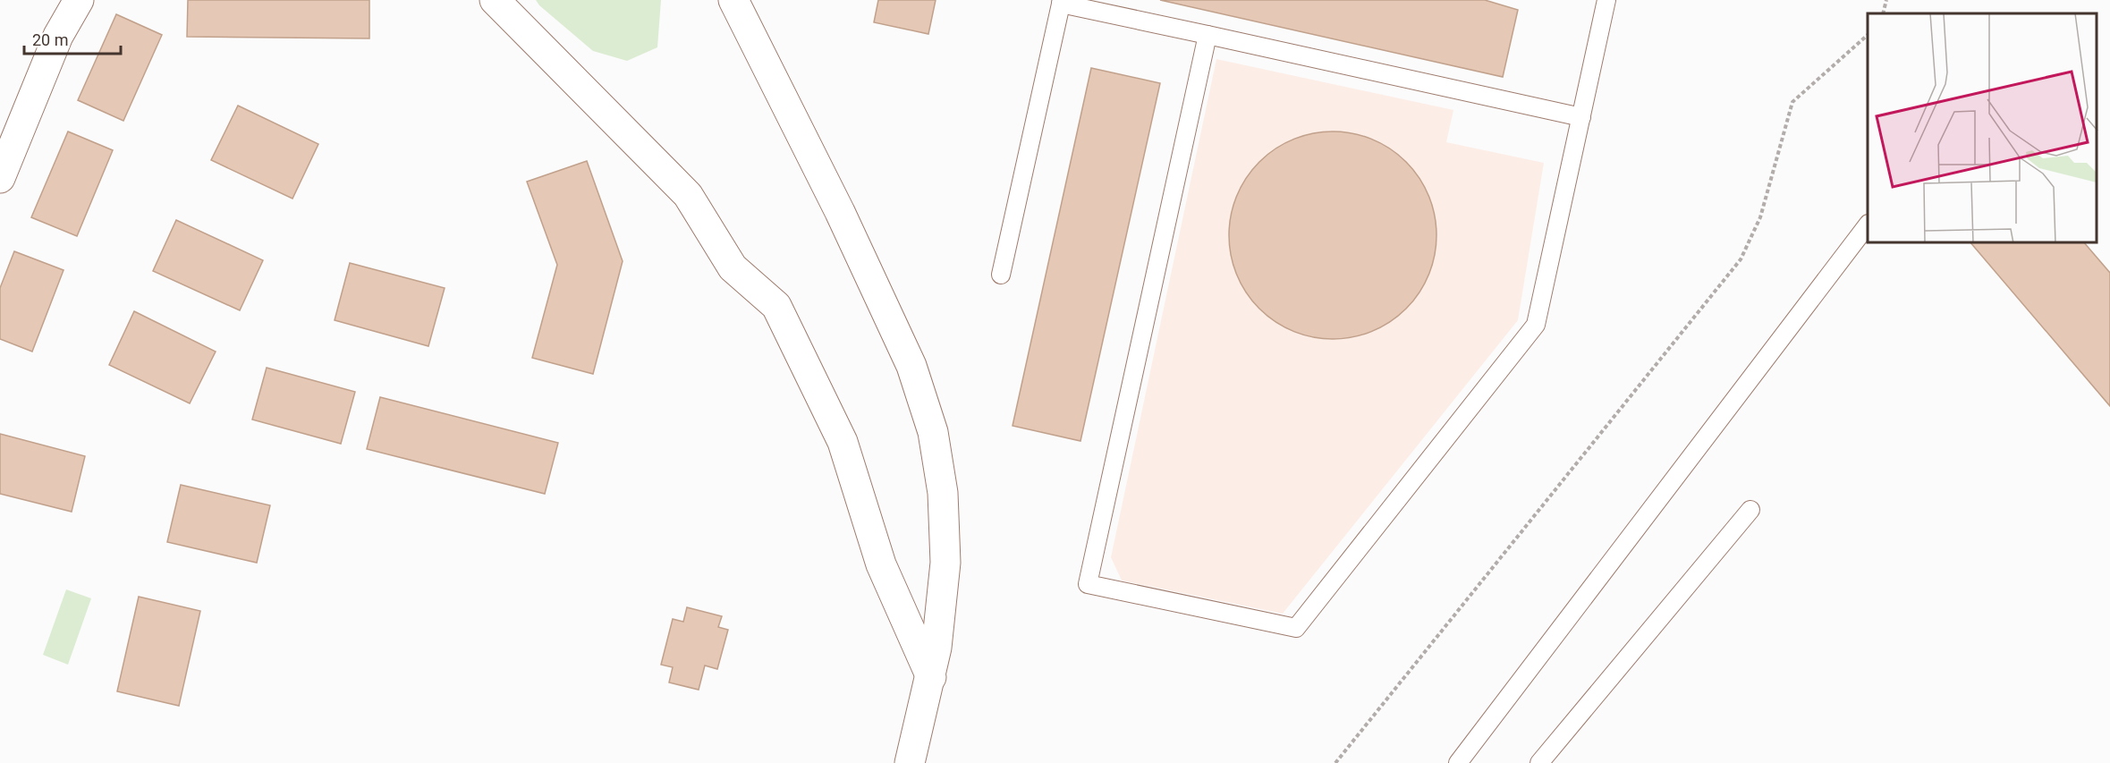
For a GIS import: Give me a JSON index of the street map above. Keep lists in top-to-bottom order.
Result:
{
  "scale_bar": "20 m"
}
